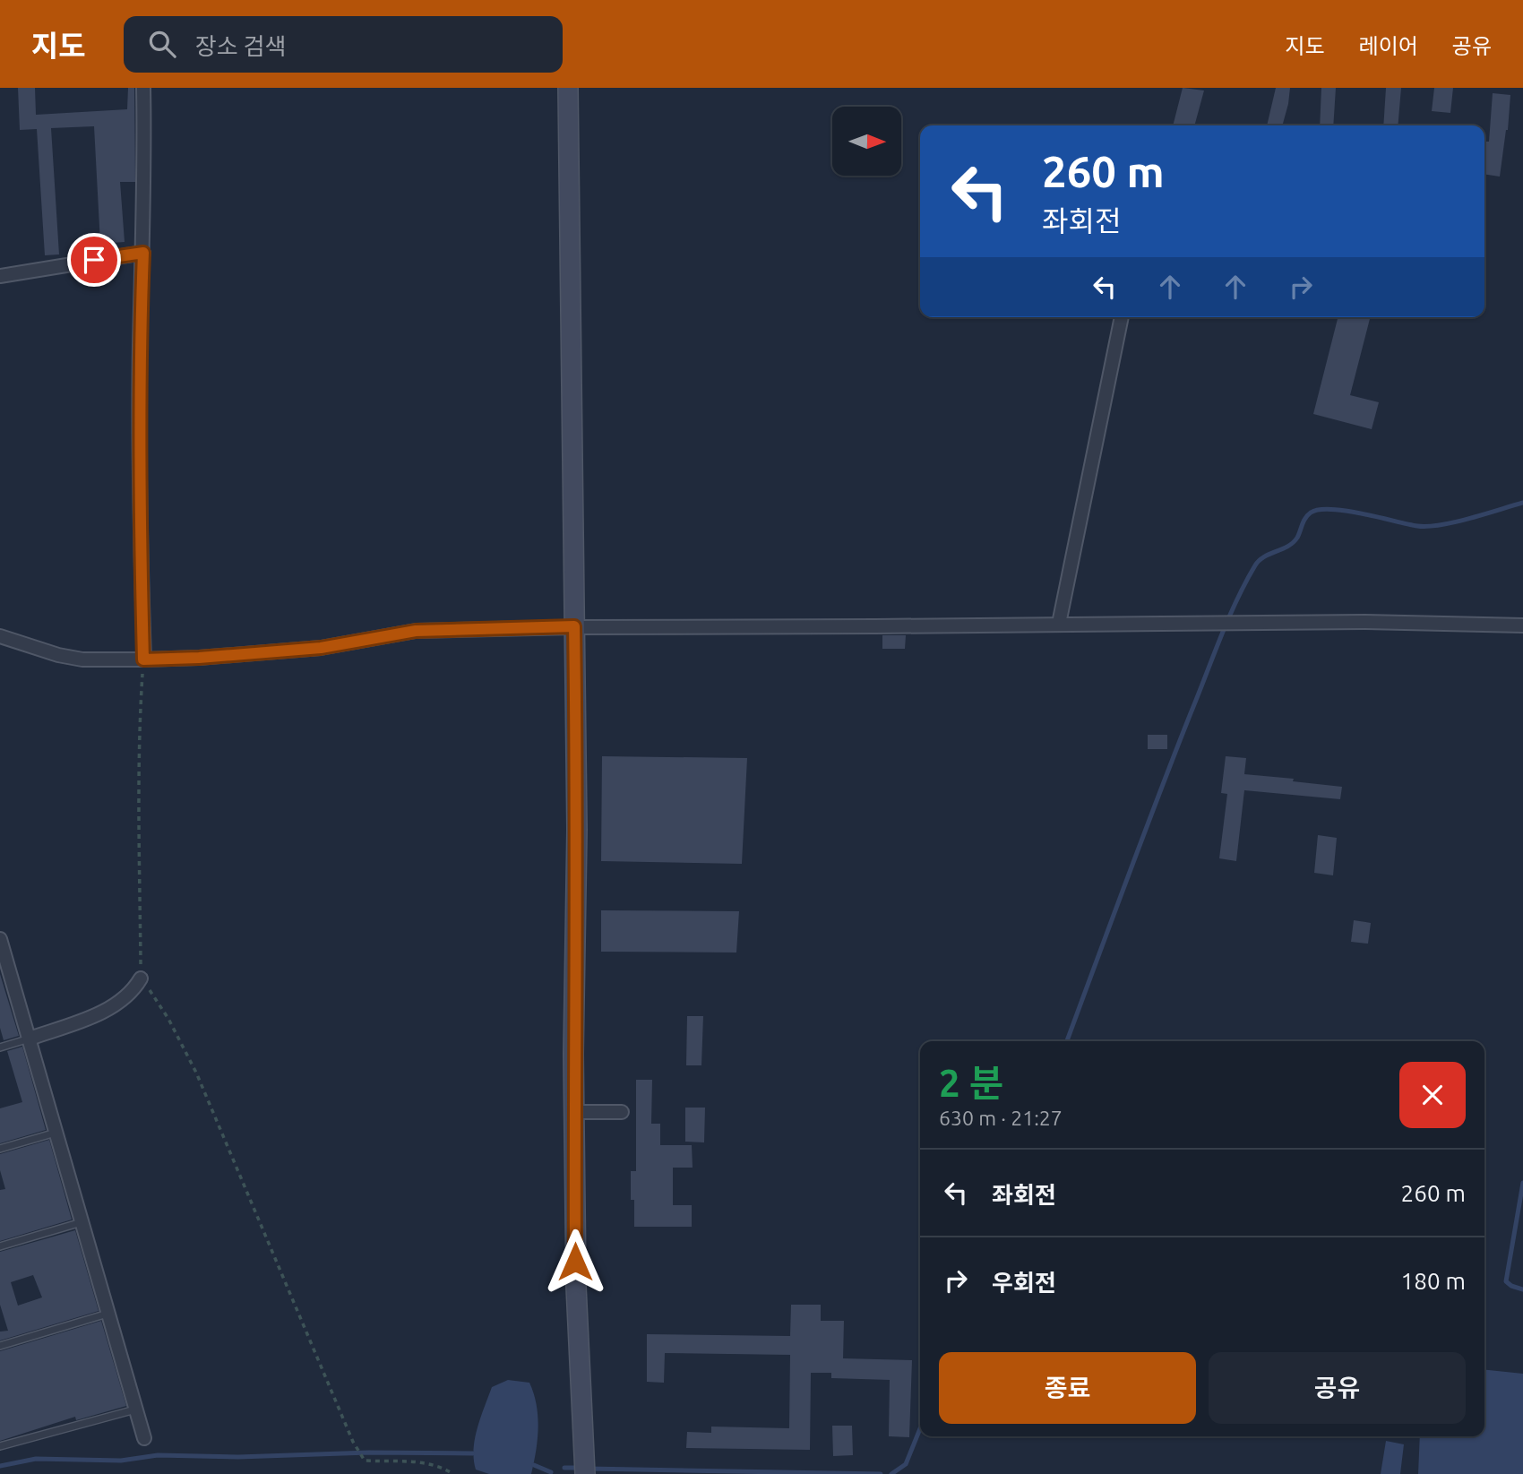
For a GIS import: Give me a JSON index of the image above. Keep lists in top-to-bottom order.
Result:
{
  "north": "right",
  "page": {
    "header": "지도",
    "search": "장소 검색",
    "nav": ["지도", "레이어", "공유"],
    "turn": ["260 m", "좌회전"],
    "heading": ["2 분", "630 m · 21:27"],
    "list": [
      {
        "name": "좌회전",
        "value": "260 m"
      },
      {
        "name": "우회전",
        "value": "180 m"
      }
    ],
    "buttons": ["종료", "공유"]
  }
}
